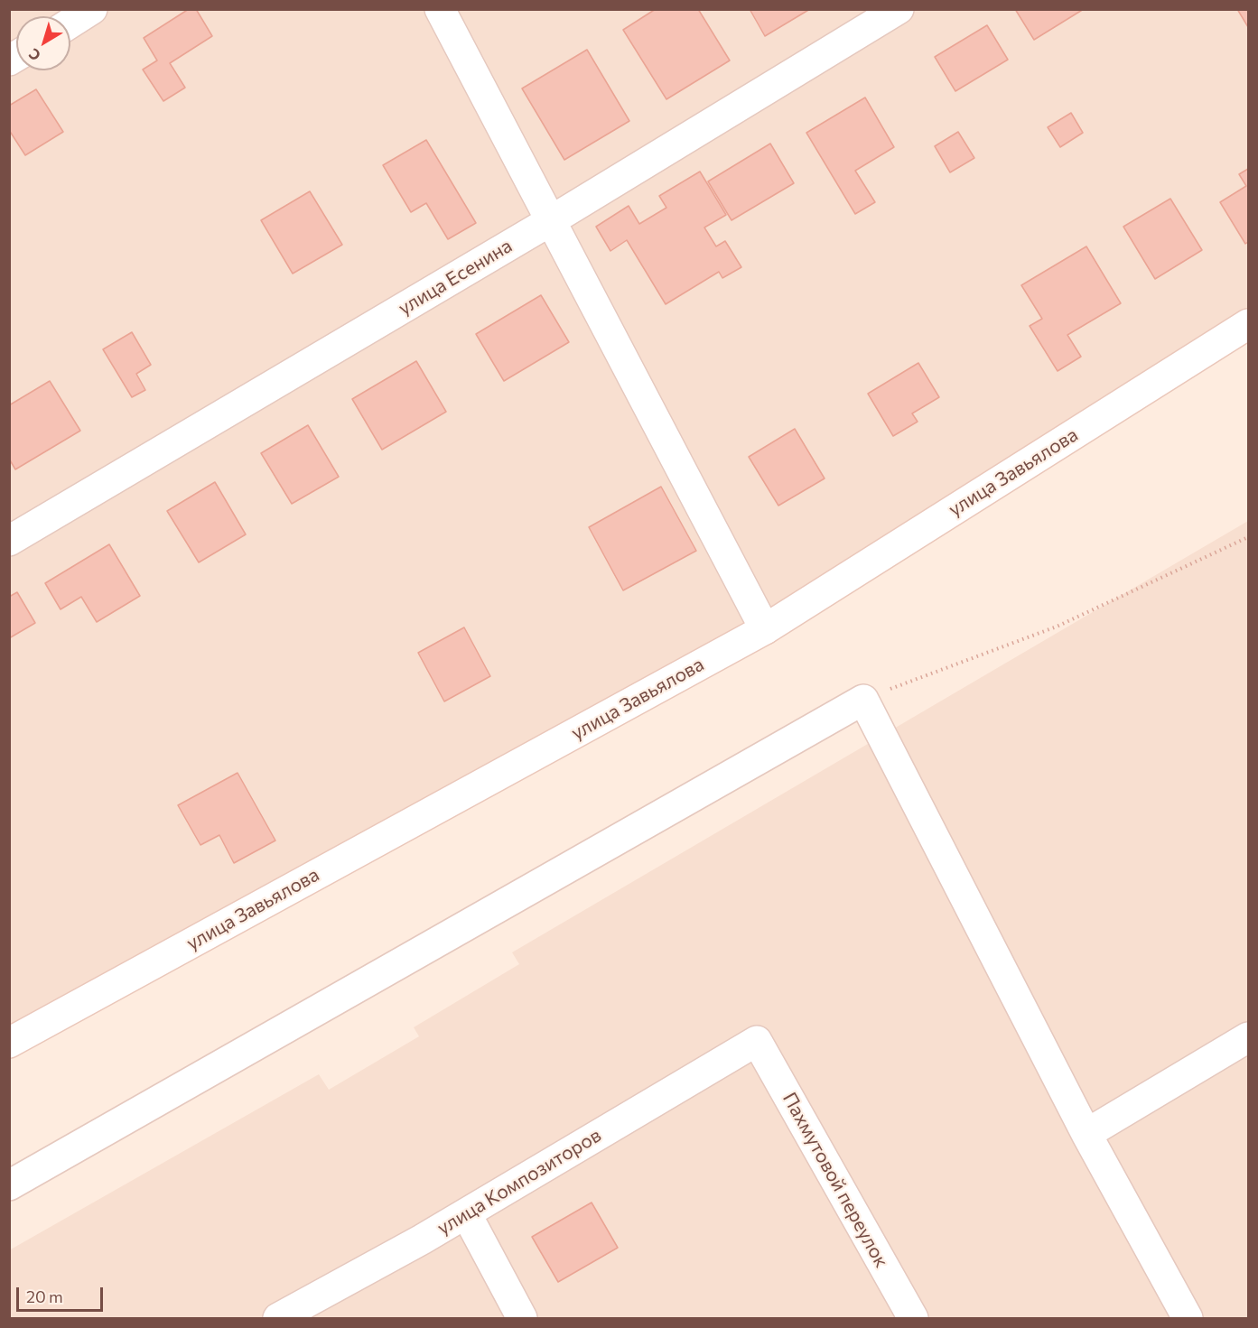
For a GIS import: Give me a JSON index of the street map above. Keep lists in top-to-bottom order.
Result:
{
  "streets": {
    "street": [
      "улица Есенина",
      "улица Завьялова",
      "Пахмутовой переулок",
      "улица Композиторов"
    ]
  },
  "crossings": [
    ["Пахмутовой переулок", "улица Композиторов"]
  ],
  "scale_bar": "20 m",
  "north": "bottom left"
}
